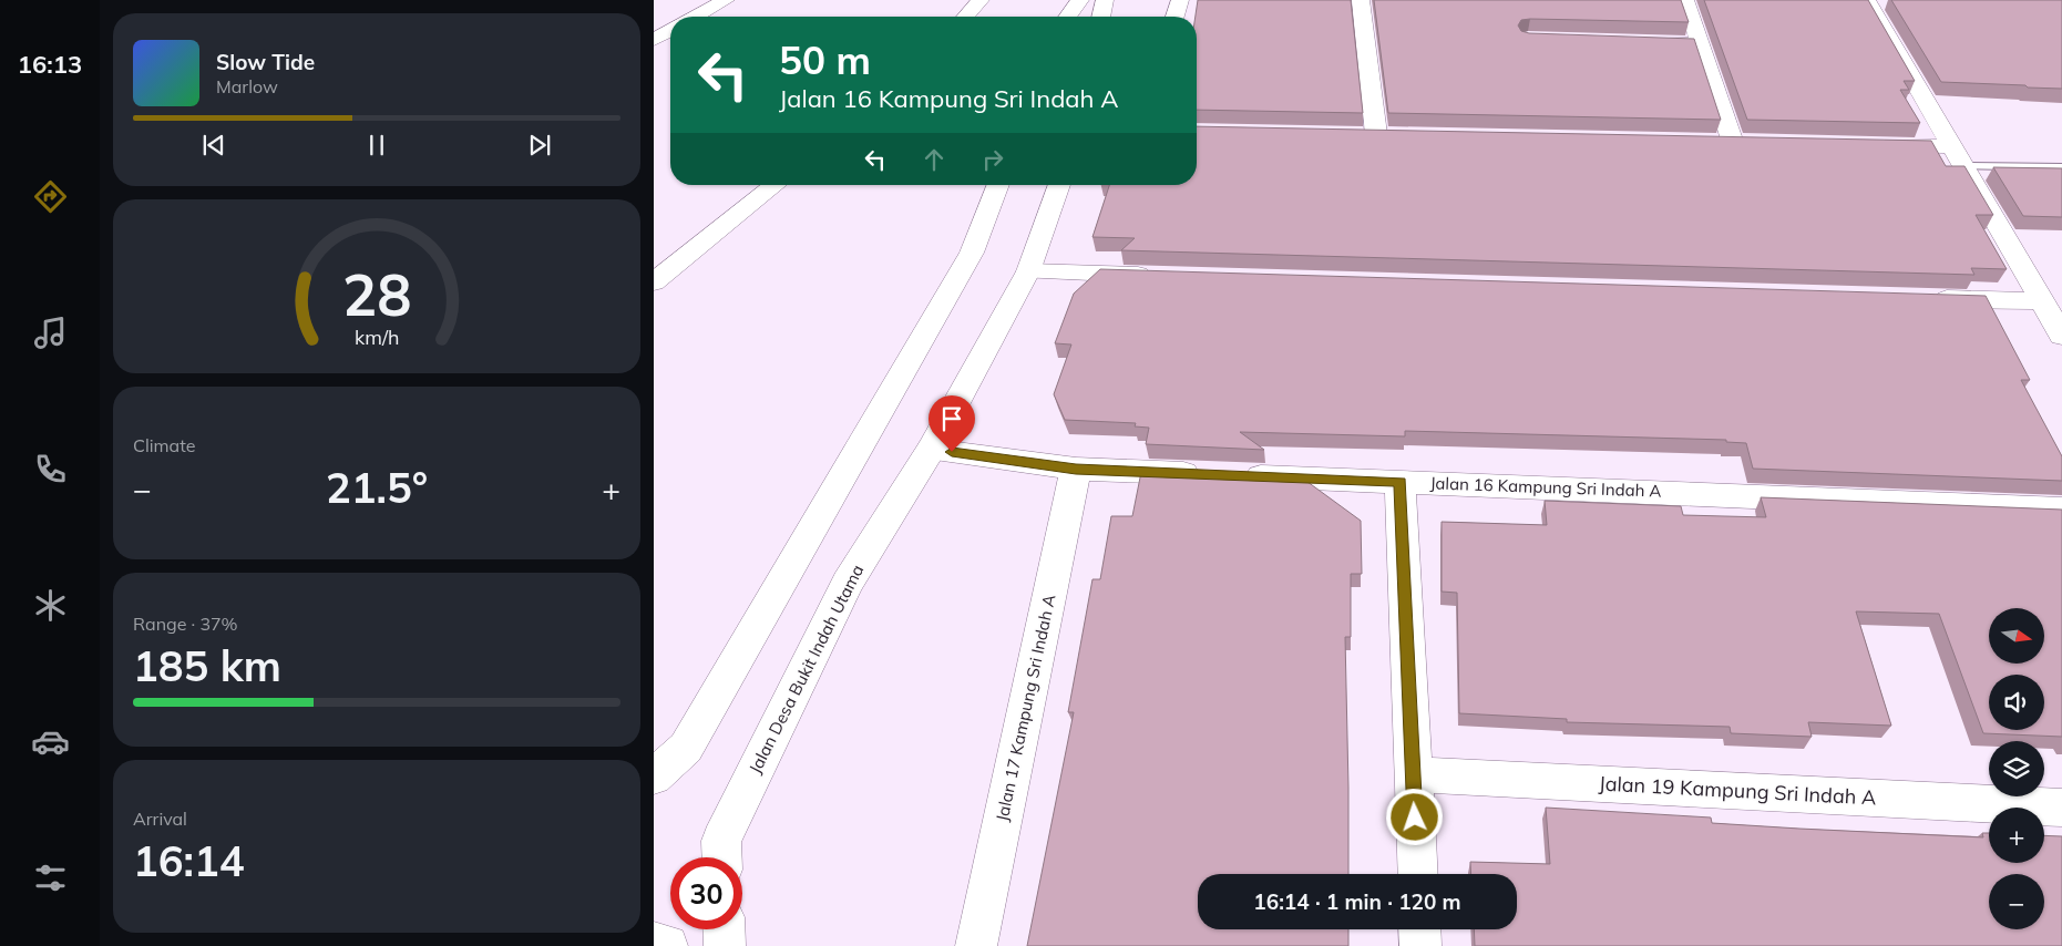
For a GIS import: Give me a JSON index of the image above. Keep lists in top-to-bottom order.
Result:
{
  "streets": {
    "main road": [
      "Jalan 16 Kampung Sri Indah A",
      "Jalan Desa Bukit Indah Utama",
      "Jalan 17 Kampung Sri Indah A",
      "Jalan 19 Kampung Sri Indah A"
    ]
  },
  "crossings": [
    ["Jalan 16 Kampung Sri Indah A", "Jalan Desa Bukit Indah Utama"],
    ["Jalan 16 Kampung Sri Indah A", "Jalan 17 Kampung Sri Indah A"]
  ],
  "north": "right",
  "page": {
    "tabs": "16:13",
    "turn": ["50 m", "Jalan 16 Kampung Sri Indah A"],
    "song": ["Slow Tide", "Marlow"],
    "tile": [
      "Climate",
      ["Range · 37%", "185 km"],
      ["Arrival", "16:14"]
    ],
    "heat": ["−", "21.5°", "+"],
    "map_buttons": ["+", "−"],
    "limit": "30",
    "trip": "16:14 · 1 min · 120 m",
    "gauge": ["28", "km/h"]
  }
}
